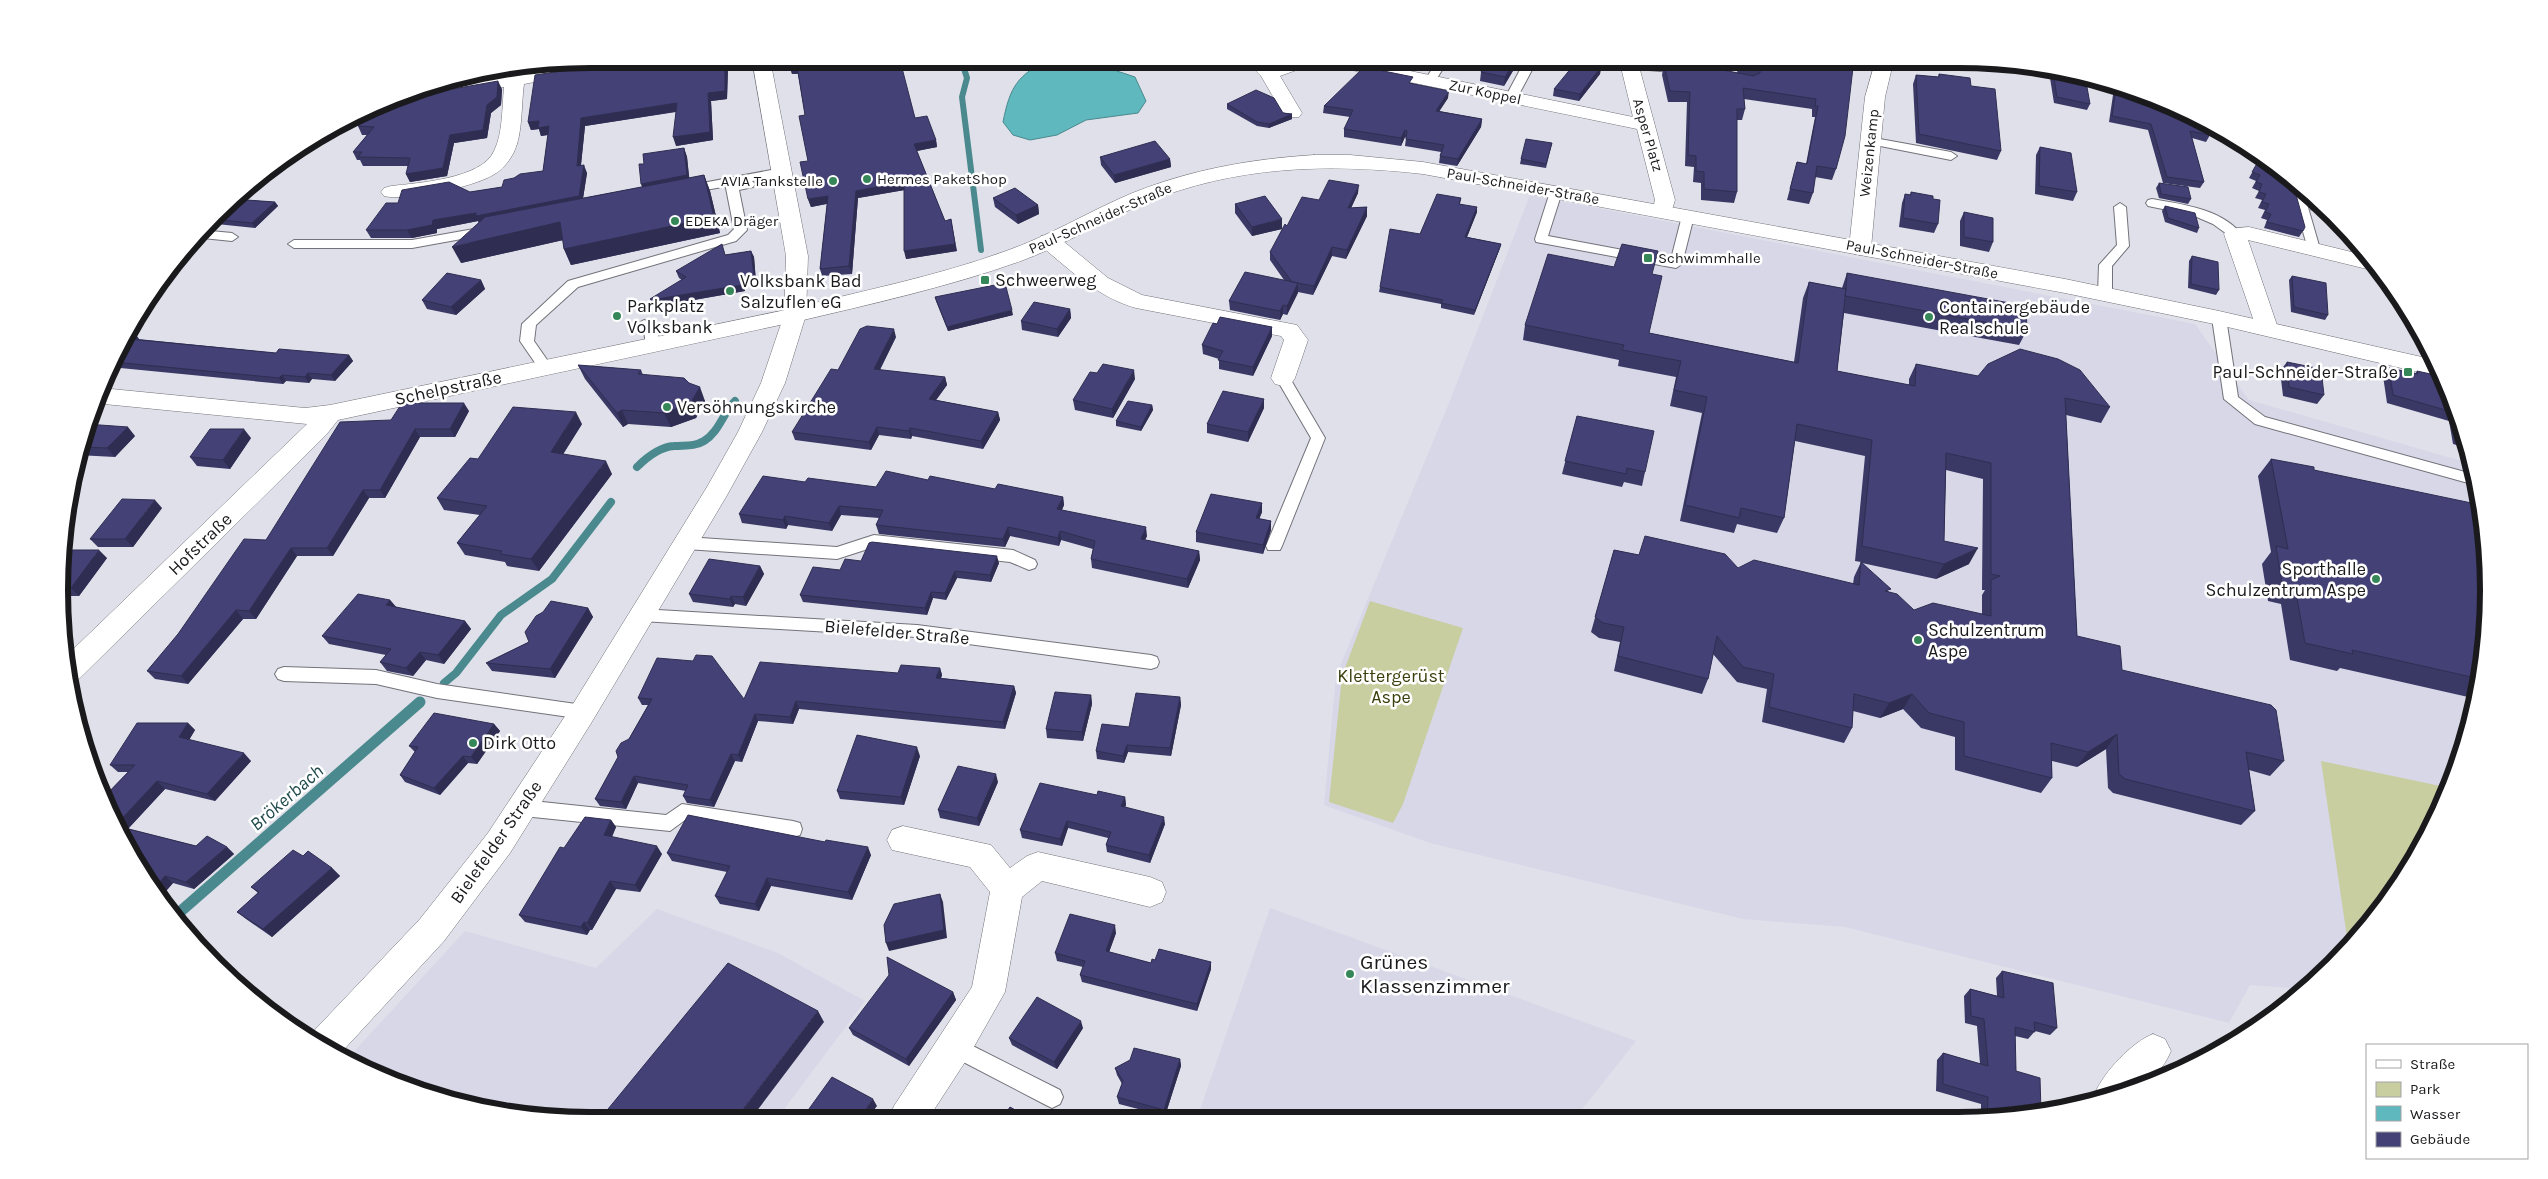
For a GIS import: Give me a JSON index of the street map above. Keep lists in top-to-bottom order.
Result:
{
  "streets": {
    "street": [
      "Zur Koppel",
      "Asper Platz",
      "Weizenkamp",
      "Paul-Schneider-Straße",
      "Schelpstraße",
      "Hofstraße",
      "Bielefelder Straße"
    ]
  },
  "crossings": [
    ["Zur Koppel", "Asper Platz"],
    ["Asper Platz", "Paul-Schneider-Straße"],
    ["Weizenkamp", "Paul-Schneider-Straße"],
    ["Paul-Schneider-Straße", "Schelpstraße"],
    ["Paul-Schneider-Straße", "Bielefelder Straße"],
    ["Schelpstraße", "Hofstraße"],
    ["Schelpstraße", "Bielefelder Straße"]
  ],
  "water": ["Brökerbach"],
  "parks": ["Klettergerüst Aspe"],
  "places": {
    "other": [
      "Hermes PaketShop",
      "AVIA Tankstelle",
      "EDEKA Dräger",
      "Volksbank Bad Salzuflen eG",
      "Parkplatz Volksbank",
      "Containergebäude Realschule",
      "Versöhnungskirche",
      "Sporthalle Schulzentrum Aspe",
      "Schulzentrum Aspe",
      "Dirk Otto",
      "Grünes Klassenzimmer"
    ],
    "transit": ["Schwimmhalle", "Schweerweg", "Paul-Schneider-Straße"]
  },
  "legend": [
    "Straße",
    "Park",
    "Wasser",
    "Gebäude"
  ]
}
